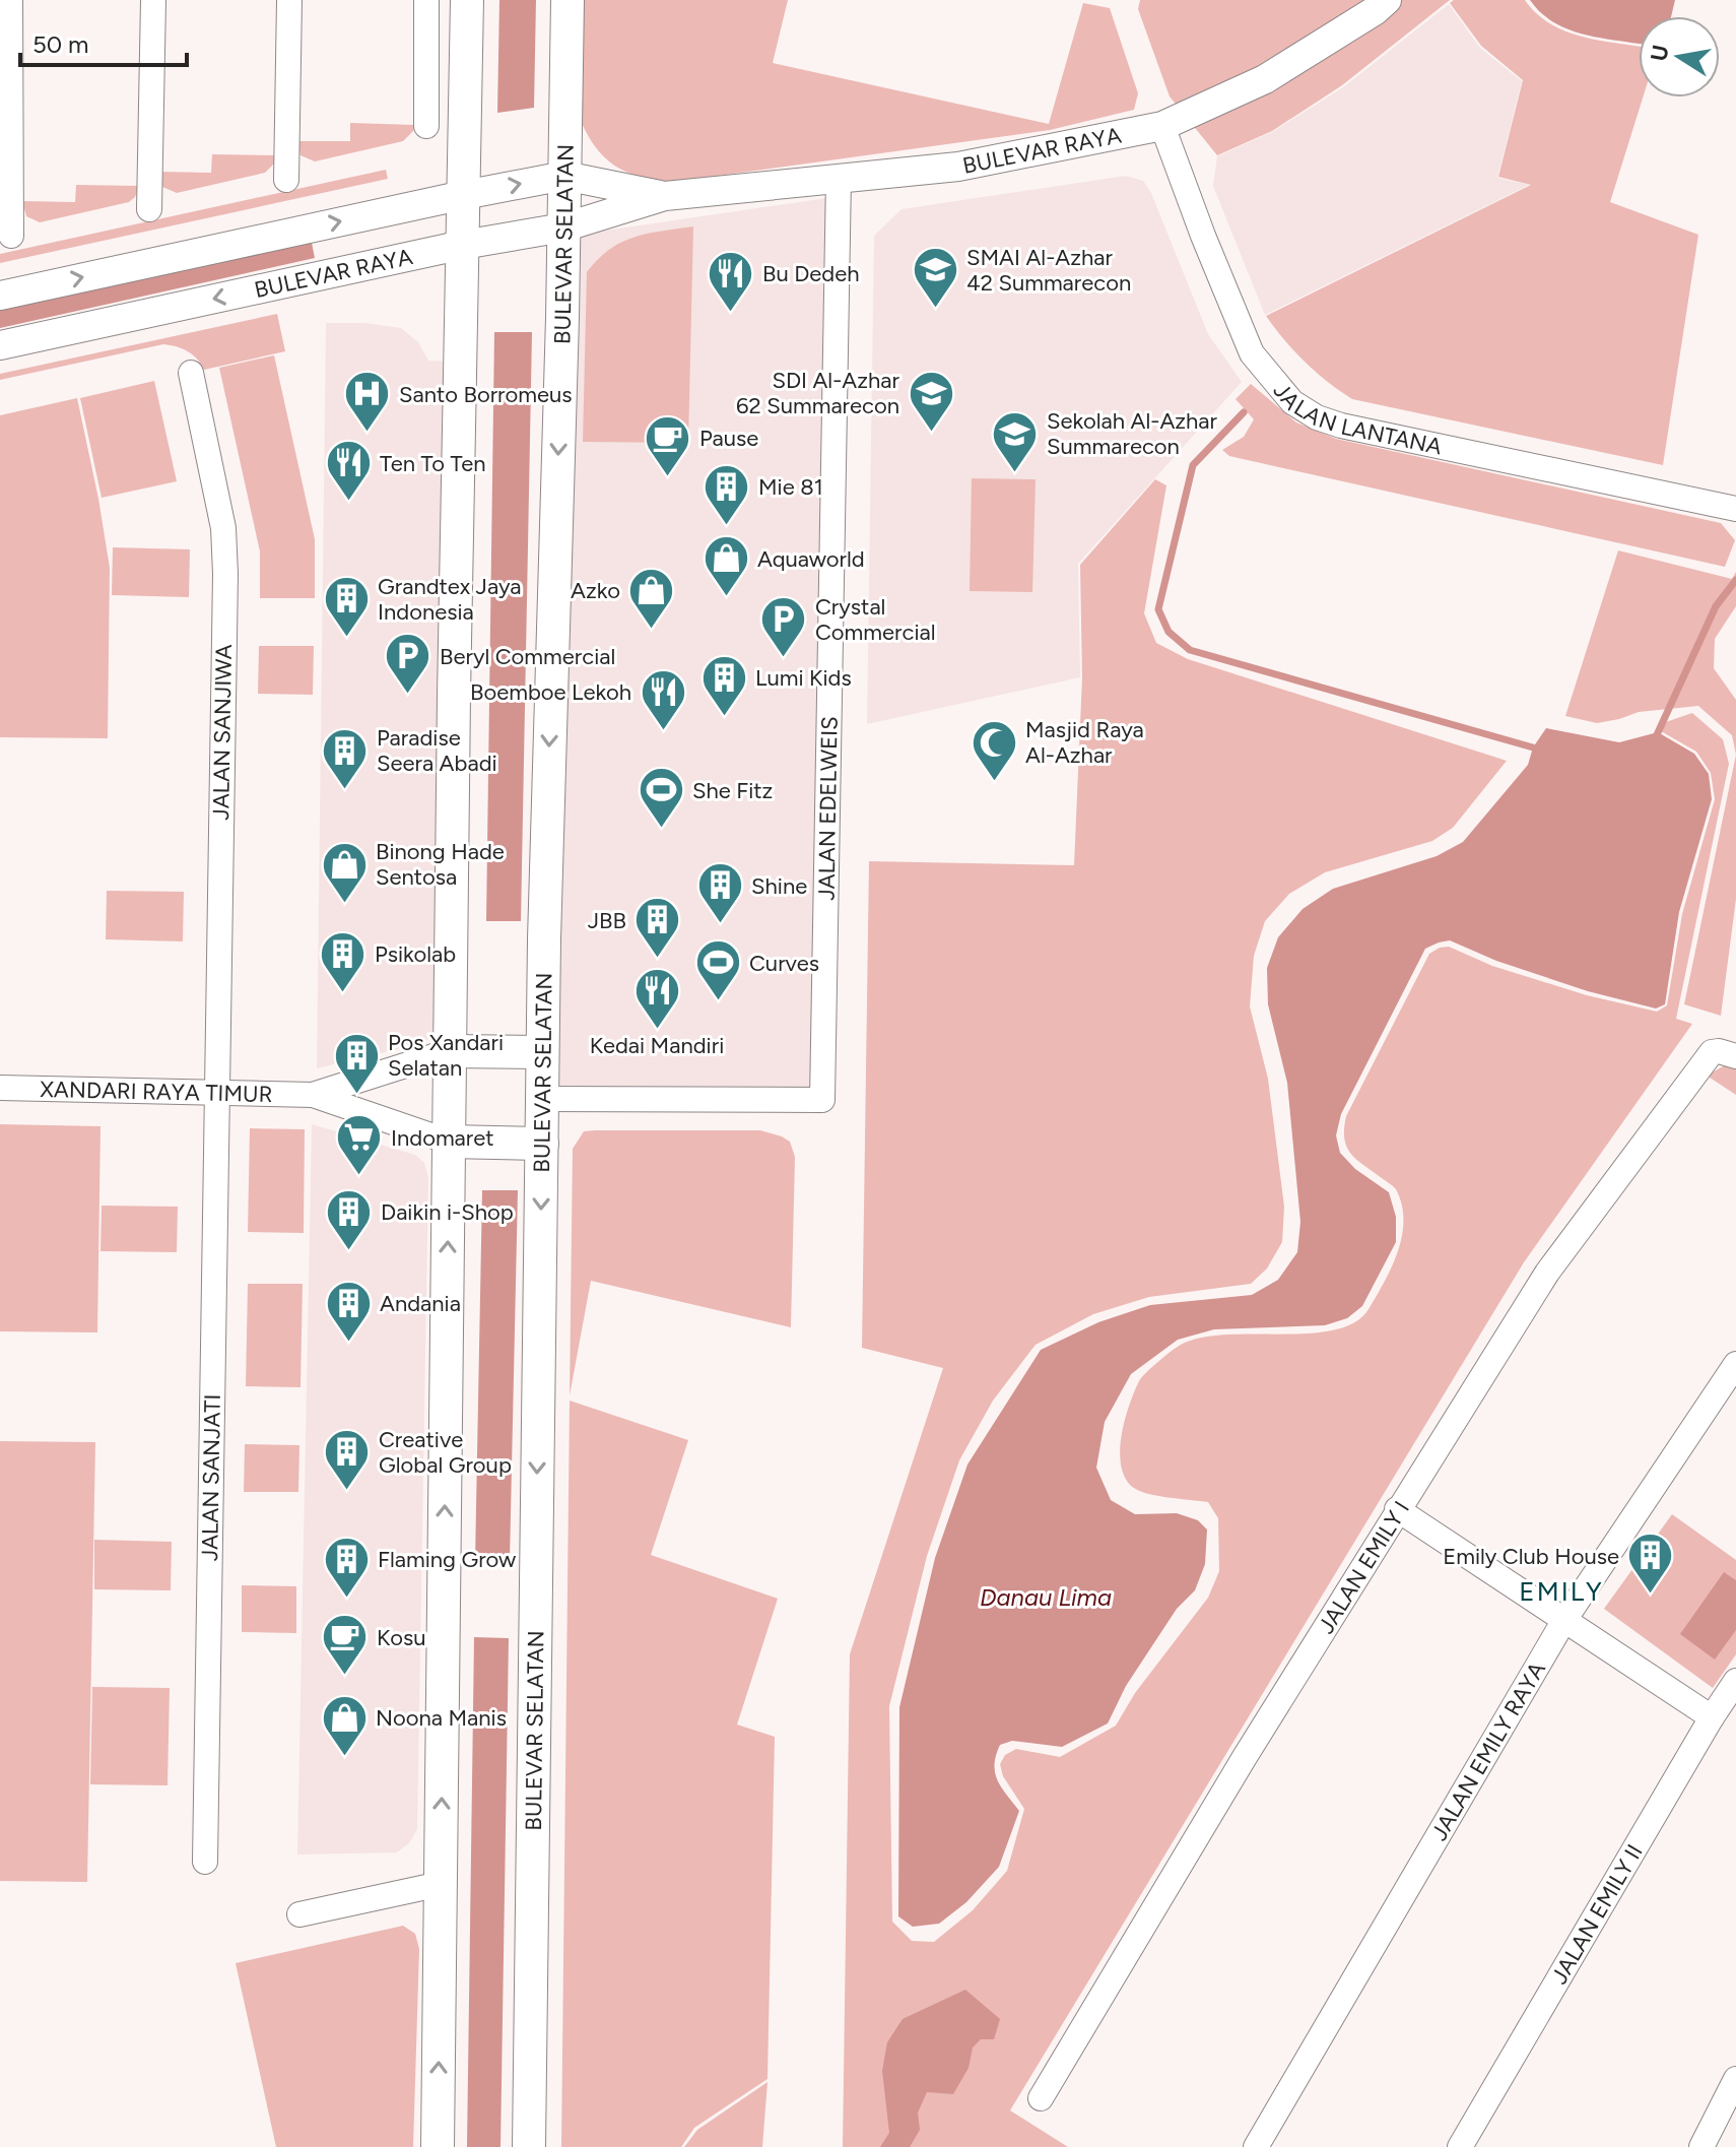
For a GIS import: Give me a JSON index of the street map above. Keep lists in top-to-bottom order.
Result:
{
  "streets": {
    "main road": ["BULEVAR SELATAN"],
    "street": [
      "BULEVAR RAYA",
      "JALAN LANTANA",
      "JALAN SANJIWA",
      "JALAN EDELWEIS",
      "XANDARI RAYA TIMUR",
      "JALAN SANJATI",
      "JALAN EMILY I",
      "JALAN EMILY RAYA",
      "JALAN EMILY II"
    ]
  },
  "crossings": [
    ["BULEVAR RAYA", "BULEVAR SELATAN"],
    ["BULEVAR RAYA", "JALAN LANTANA"],
    ["BULEVAR RAYA", "JALAN EDELWEIS"],
    ["BULEVAR SELATAN", "JALAN EDELWEIS"],
    ["JALAN SANJIWA", "XANDARI RAYA TIMUR"],
    ["JALAN SANJIWA", "JALAN SANJATI"],
    ["XANDARI RAYA TIMUR", "JALAN SANJATI"]
  ],
  "districts": ["EMILY"],
  "water": ["Danau Lima"],
  "places": {
    "school or university": ["SMAI Al-Azhar 42 Summarecon", "SDI Al-Azhar 62 Summarecon", "Sekolah Al-Azhar Summarecon"],
    "restaurant": [
      "Bu Dedeh",
      "Ten To Ten",
      "Boemboe Lekoh",
      "Kedai Mandiri"
    ],
    "hospital": ["Santo Borromeus"],
    "cafe": ["Pause", "Kosu"],
    "building": [
      "Mie 81",
      "Grandtex Jaya Indonesia",
      "Lumi Kids",
      "Paradise Seera Abadi",
      "Shine",
      "JBB",
      "Psikolab",
      "Pos Xandari Selatan",
      "Daikin i-Shop",
      "Andania",
      "Creative Global Group",
      "Emily Club House",
      "Flaming Grow"
    ],
    "shop": [
      "Aquaworld",
      "Azko",
      "Binong Hade Sentosa",
      "Noona Manis"
    ],
    "parking": ["Crystal Commercial", "Beryl Commercial"],
    "mosque": ["Masjid Raya Al-Azhar"],
    "sports": ["She Fitz", "Curves"],
    "supermarket": ["Indomaret"]
  },
  "scale_bar": "50 m",
  "north": "left"
}
